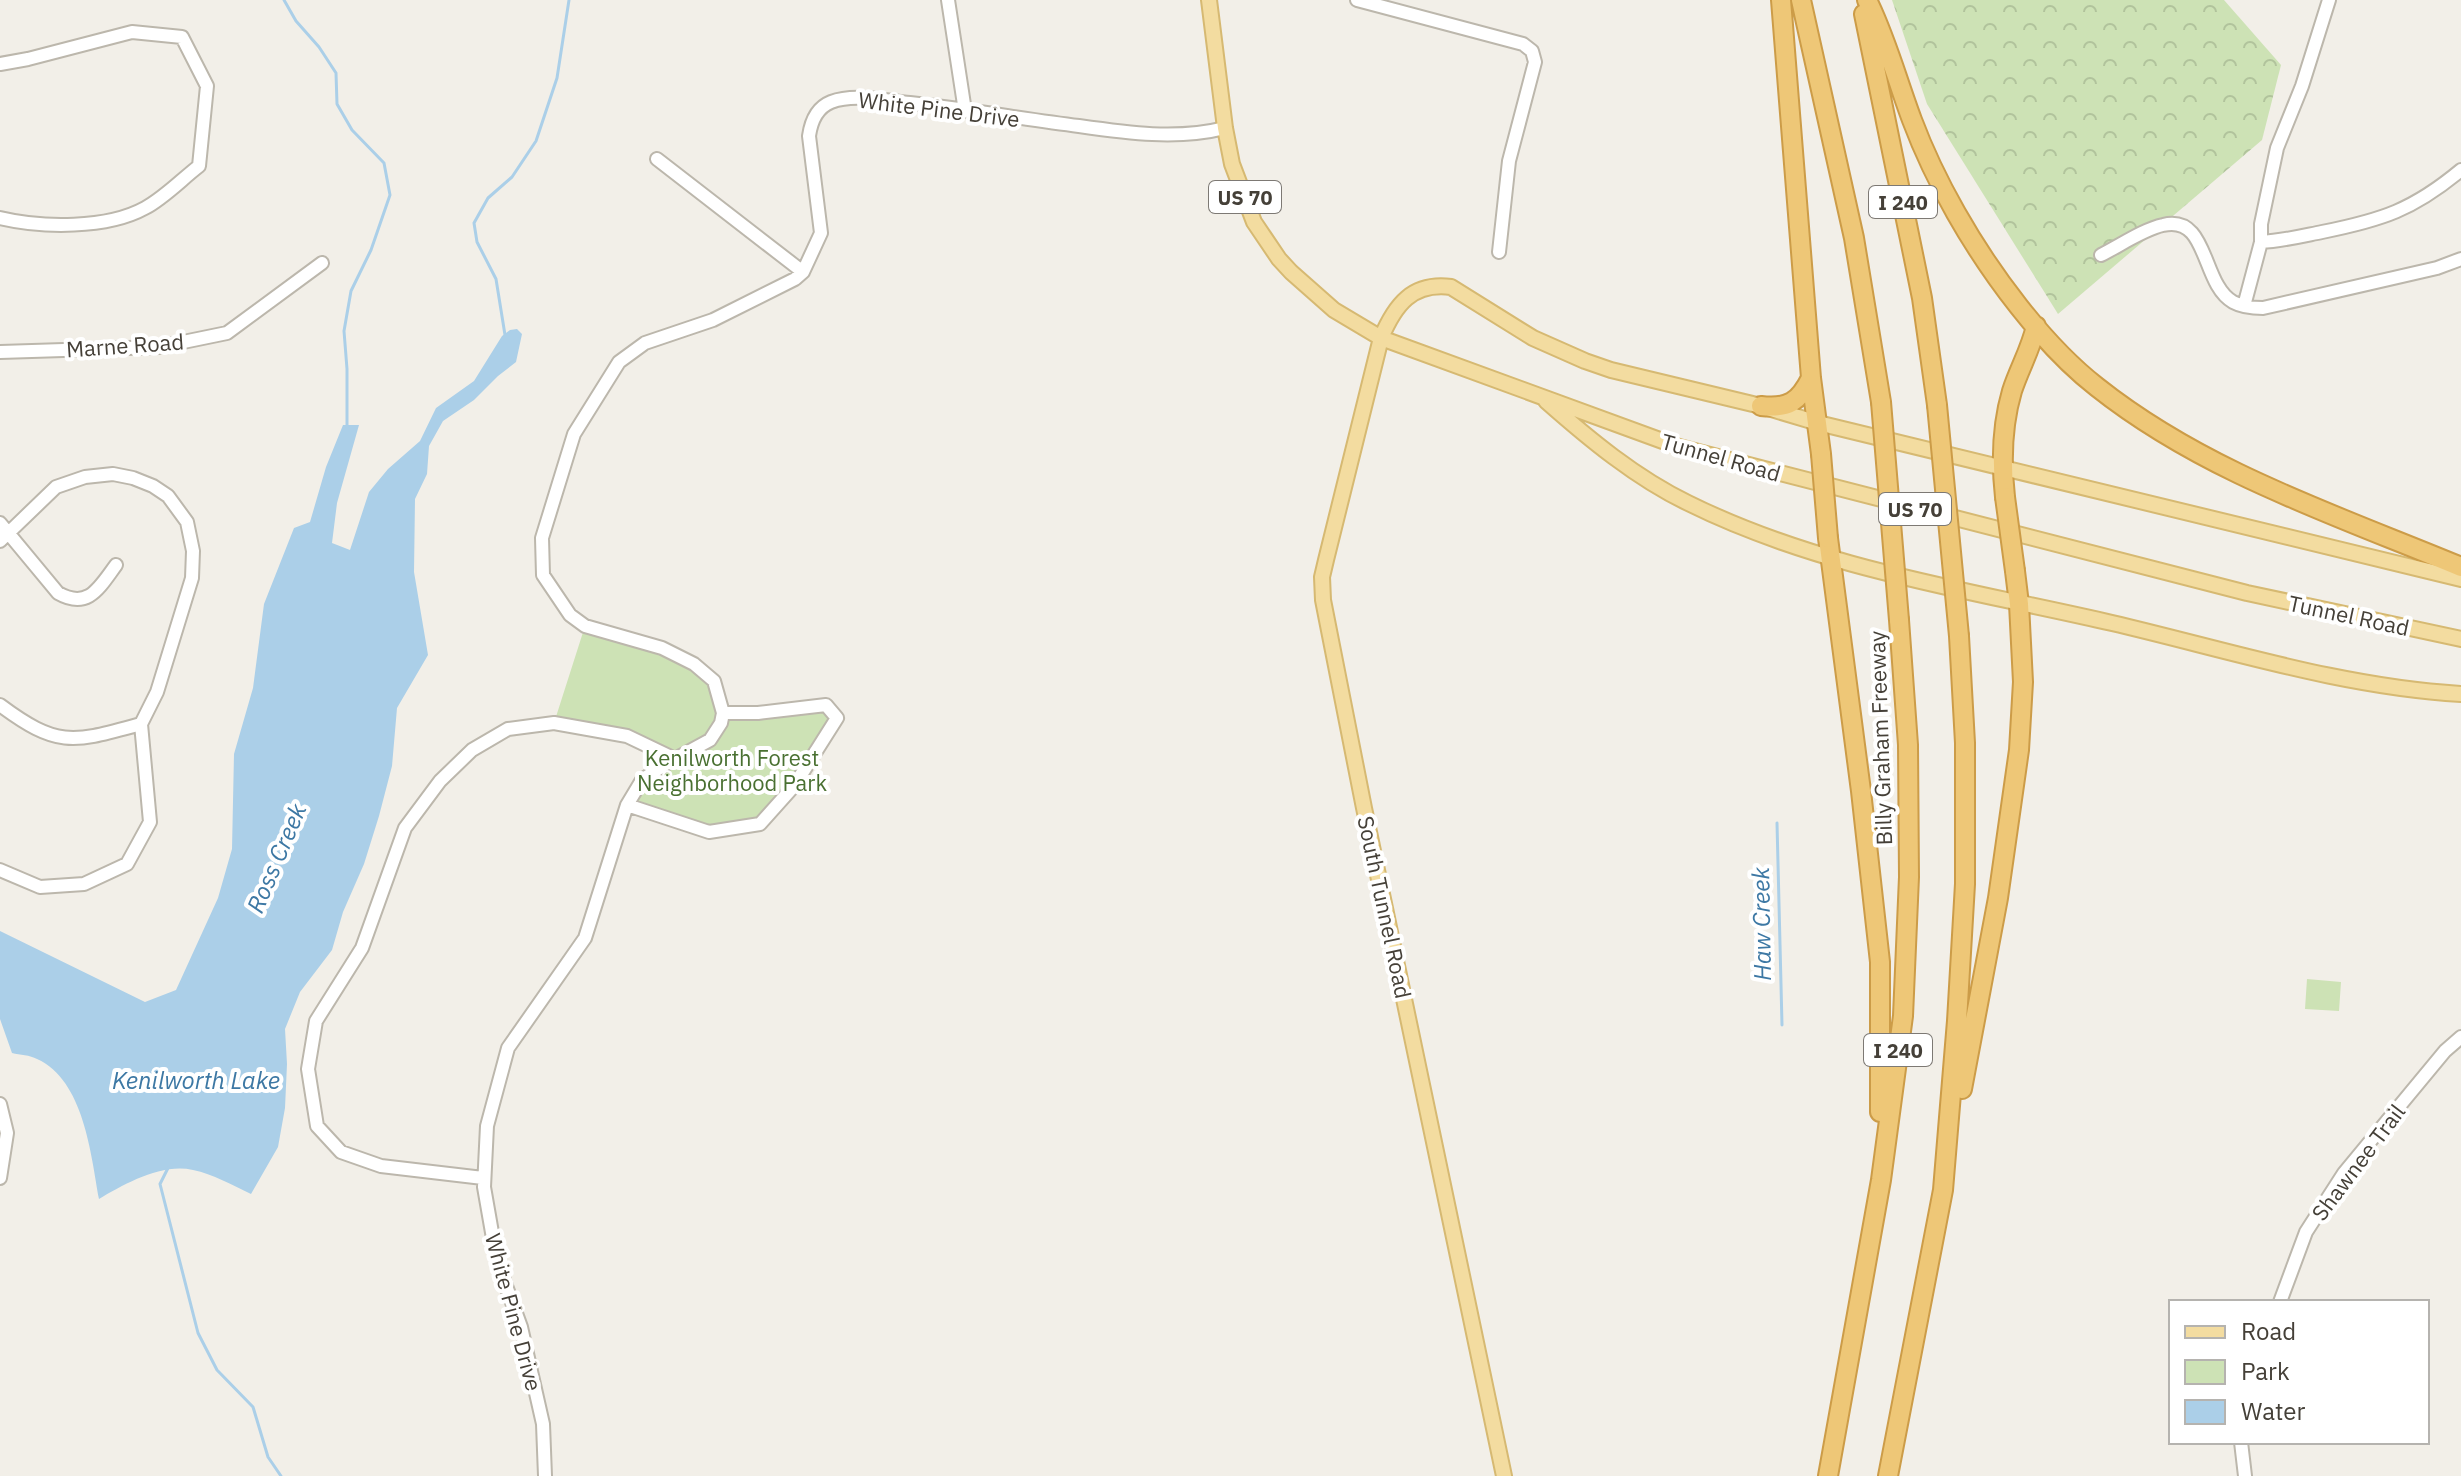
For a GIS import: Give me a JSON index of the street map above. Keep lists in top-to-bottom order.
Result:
{
  "streets": {
    "highway": ["I 240", "Billy Graham Freeway"],
    "main road": ["US 70", "Tunnel Road", "South Tunnel Road"],
    "street": ["White Pine Drive", "Marne Road", "Shawnee Trail"]
  },
  "crossings": [
    ["White Pine Drive", "Tunnel Road"],
    ["Tunnel Road", "South Tunnel Road"]
  ],
  "water": ["Ross Creek", "Haw Creek", "Kenilworth Lake"],
  "parks": ["Kenilworth Forest Neighborhood Park"],
  "legend": ["Road", "Park", "Water"]
}
